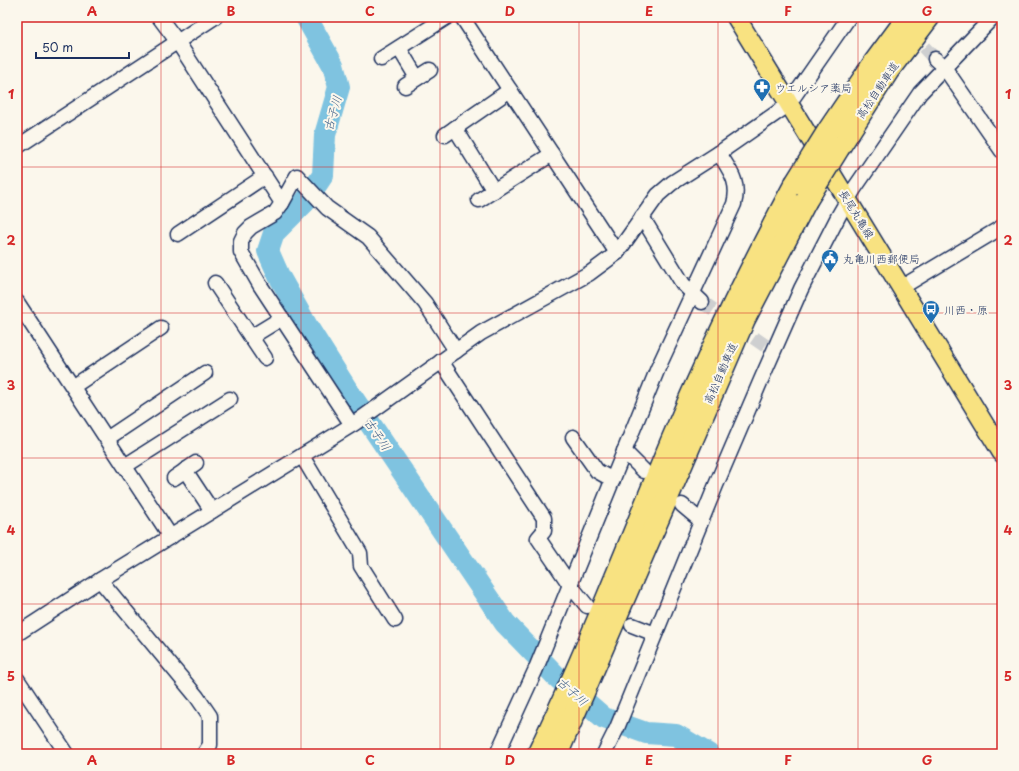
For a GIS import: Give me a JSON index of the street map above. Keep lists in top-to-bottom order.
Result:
{
  "streets": {
    "highway": ["高松自動車道"],
    "main road": ["長尾丸亀線"]
  },
  "water": ["古子川"],
  "places": {
    "pharmacy": ["ウエルシア薬局"],
    "public building": ["丸亀川西郵便局"],
    "bus stop": ["川西・原"]
  },
  "scale_bar": "50 m",
  "grid": {
    "columns": [
      "A",
      "B",
      "C",
      "D",
      "E",
      "F",
      "G"
    ],
    "rows": [
      "1",
      "2",
      "3",
      "4",
      "5"
    ]
  }
}
